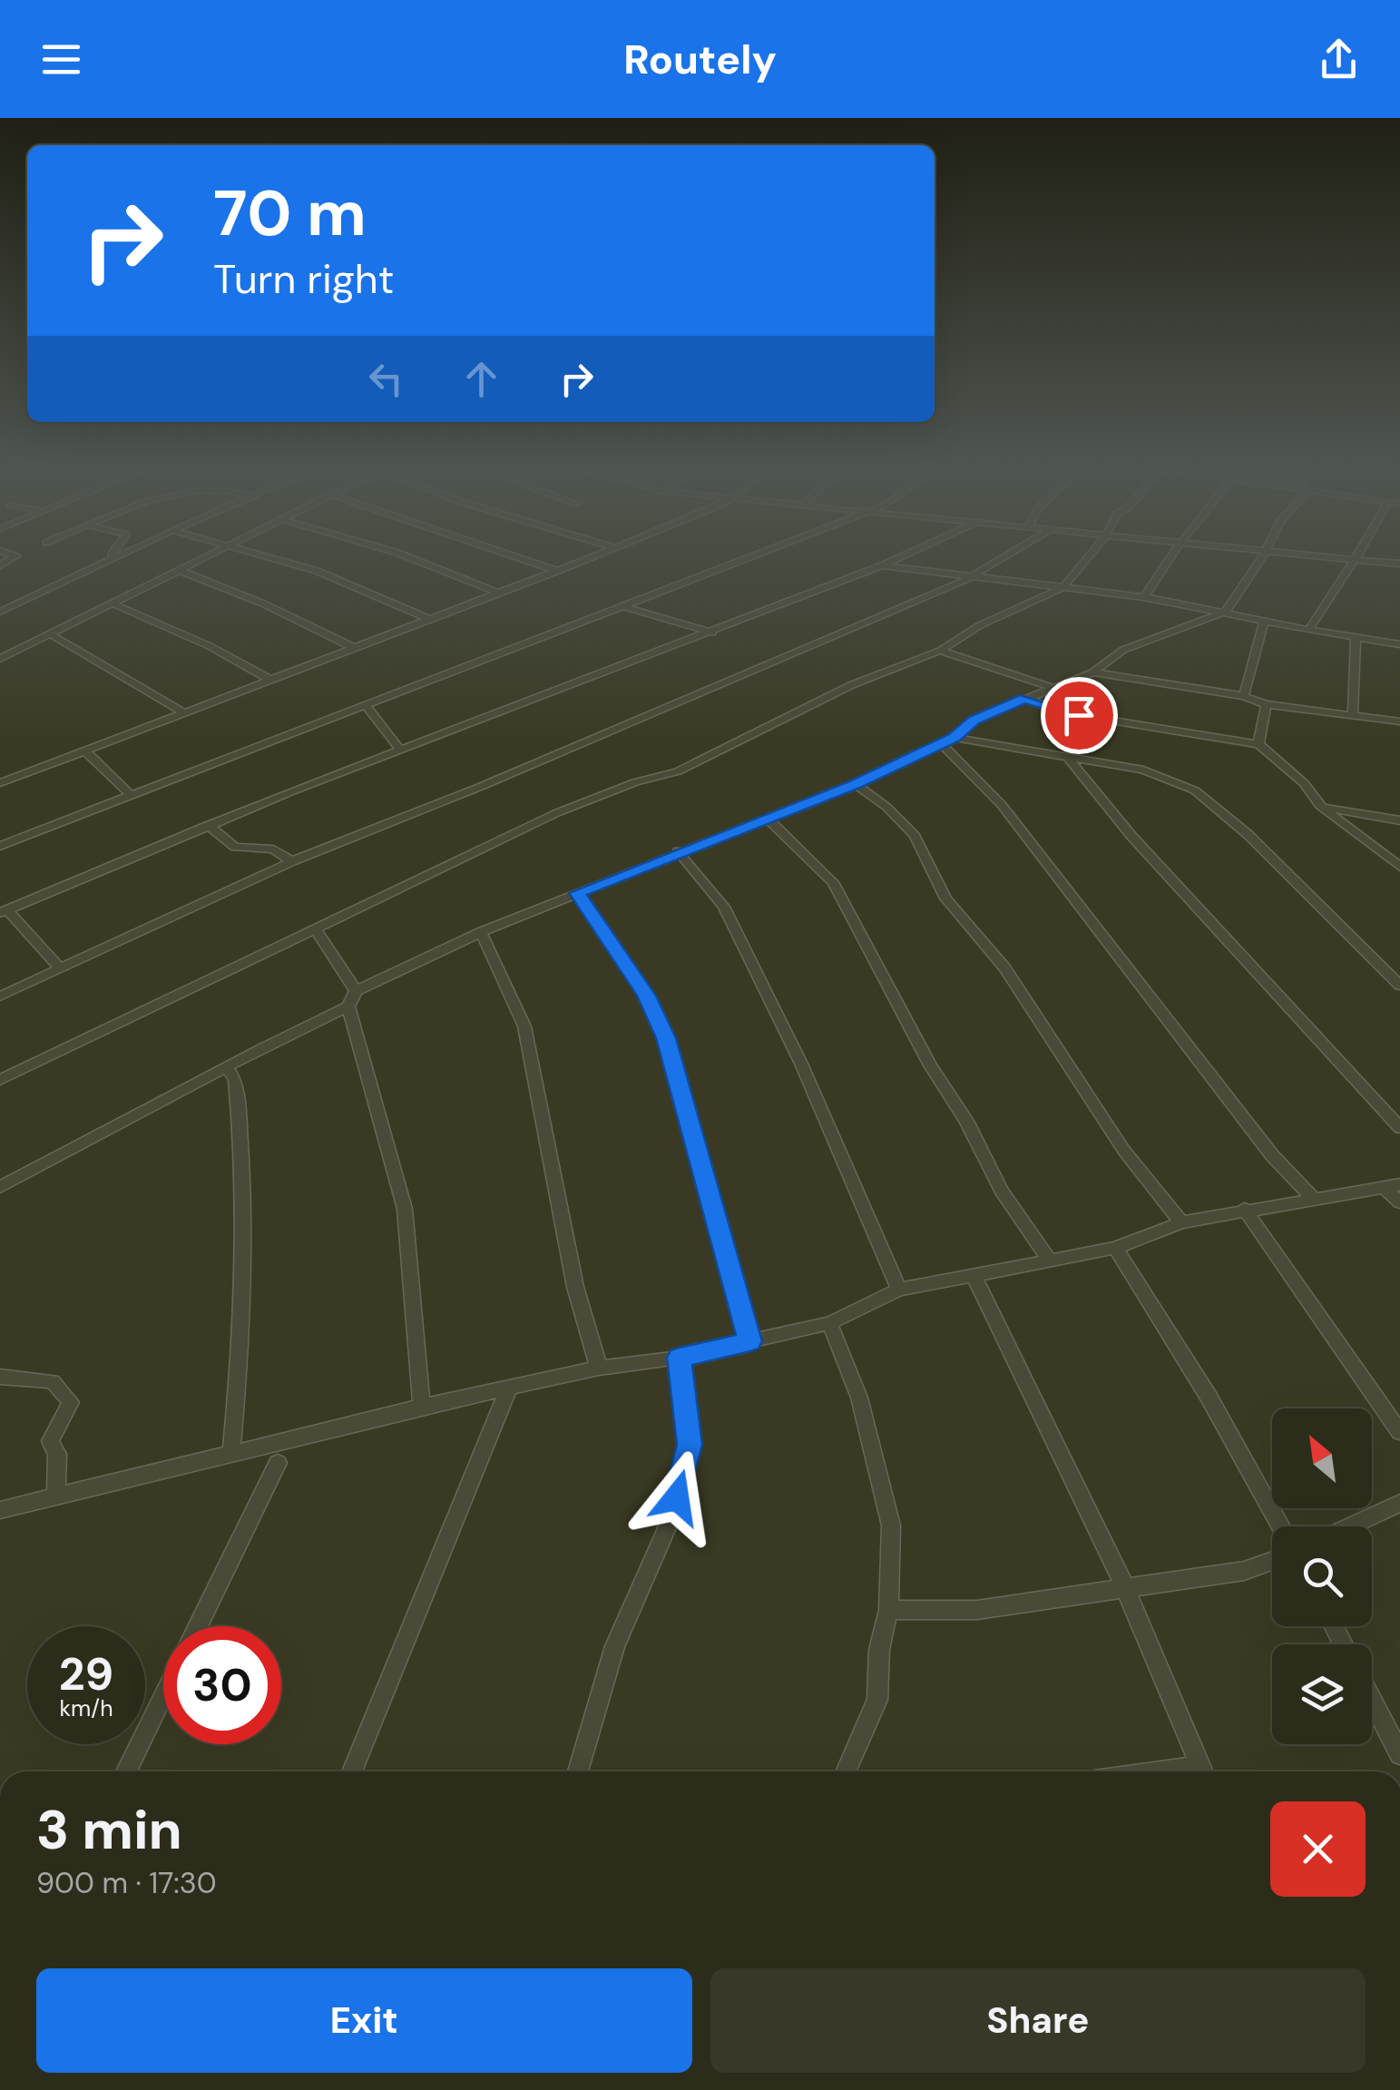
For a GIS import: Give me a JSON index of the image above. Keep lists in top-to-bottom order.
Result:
{
  "north": "top left",
  "page": {
    "header": "Routely",
    "turn": ["70 m", "Turn right"],
    "speed": "29 km/h",
    "limit": "30",
    "heading": ["3 min", "900 m · 17:30"],
    "buttons": ["Exit", "Share"]
  }
}
